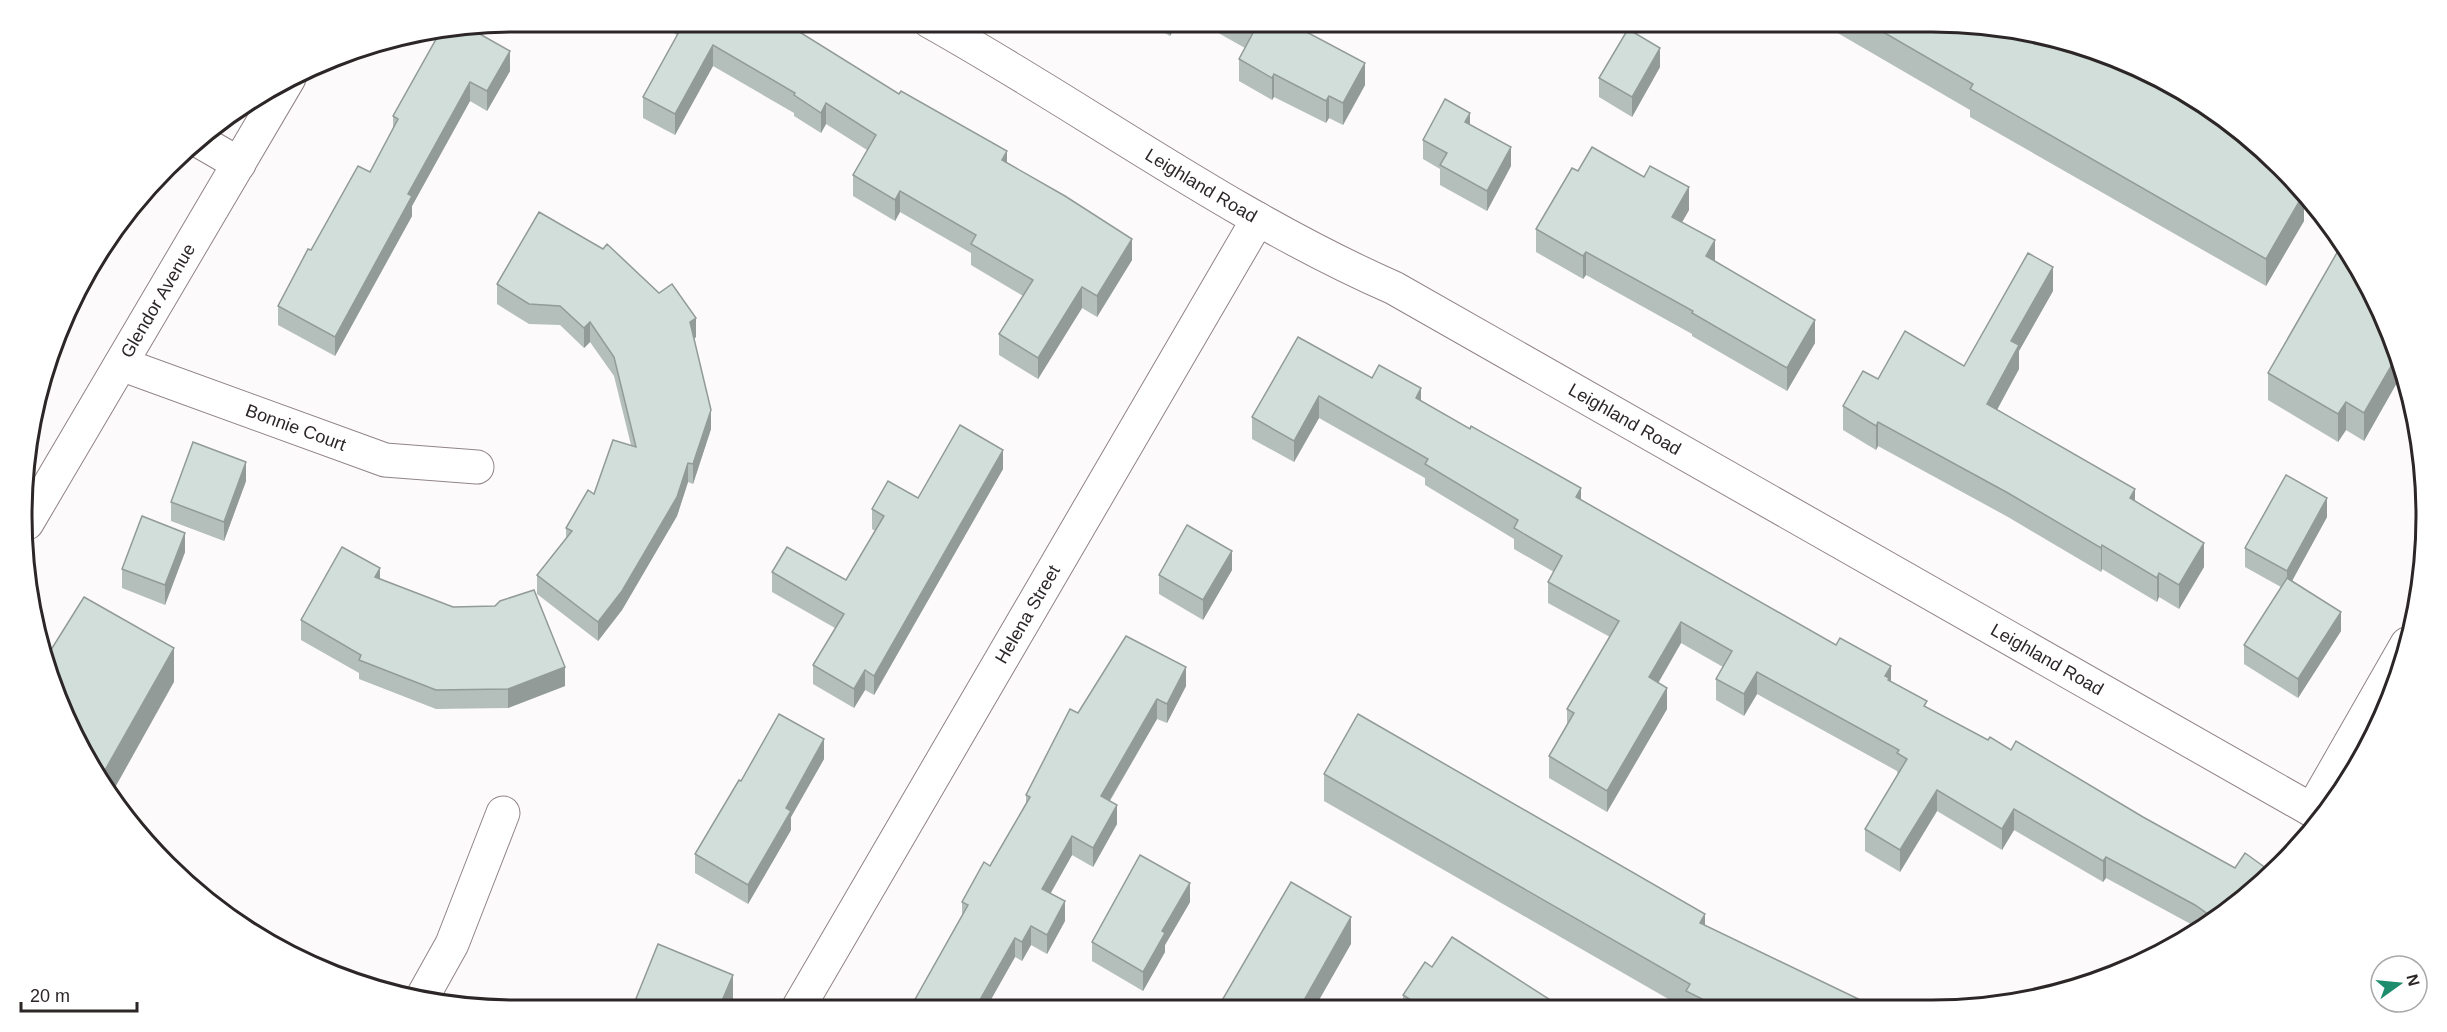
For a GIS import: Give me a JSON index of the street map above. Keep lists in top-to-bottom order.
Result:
{
  "streets": {
    "street": [
      "Leighland Road",
      "Glendor Avenue",
      "Bonnie Court",
      "Helena Street"
    ]
  },
  "crossings": [
    ["Leighland Road", "Helena Street"],
    ["Glendor Avenue", "Bonnie Court"]
  ],
  "scale_bar": "20 m",
  "north": "right"
}
